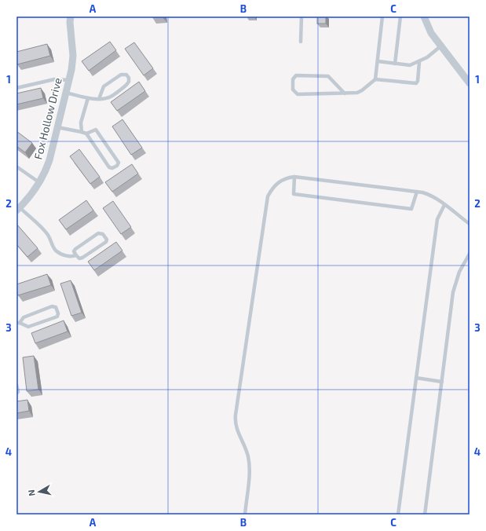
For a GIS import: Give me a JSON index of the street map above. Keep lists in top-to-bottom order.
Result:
{
  "streets": {
    "street": ["Fox Hollow Drive"]
  },
  "north": "left",
  "grid": {
    "columns": ["A", "B", "C"],
    "rows": [
      "1",
      "2",
      "3",
      "4"
    ]
  }
}
